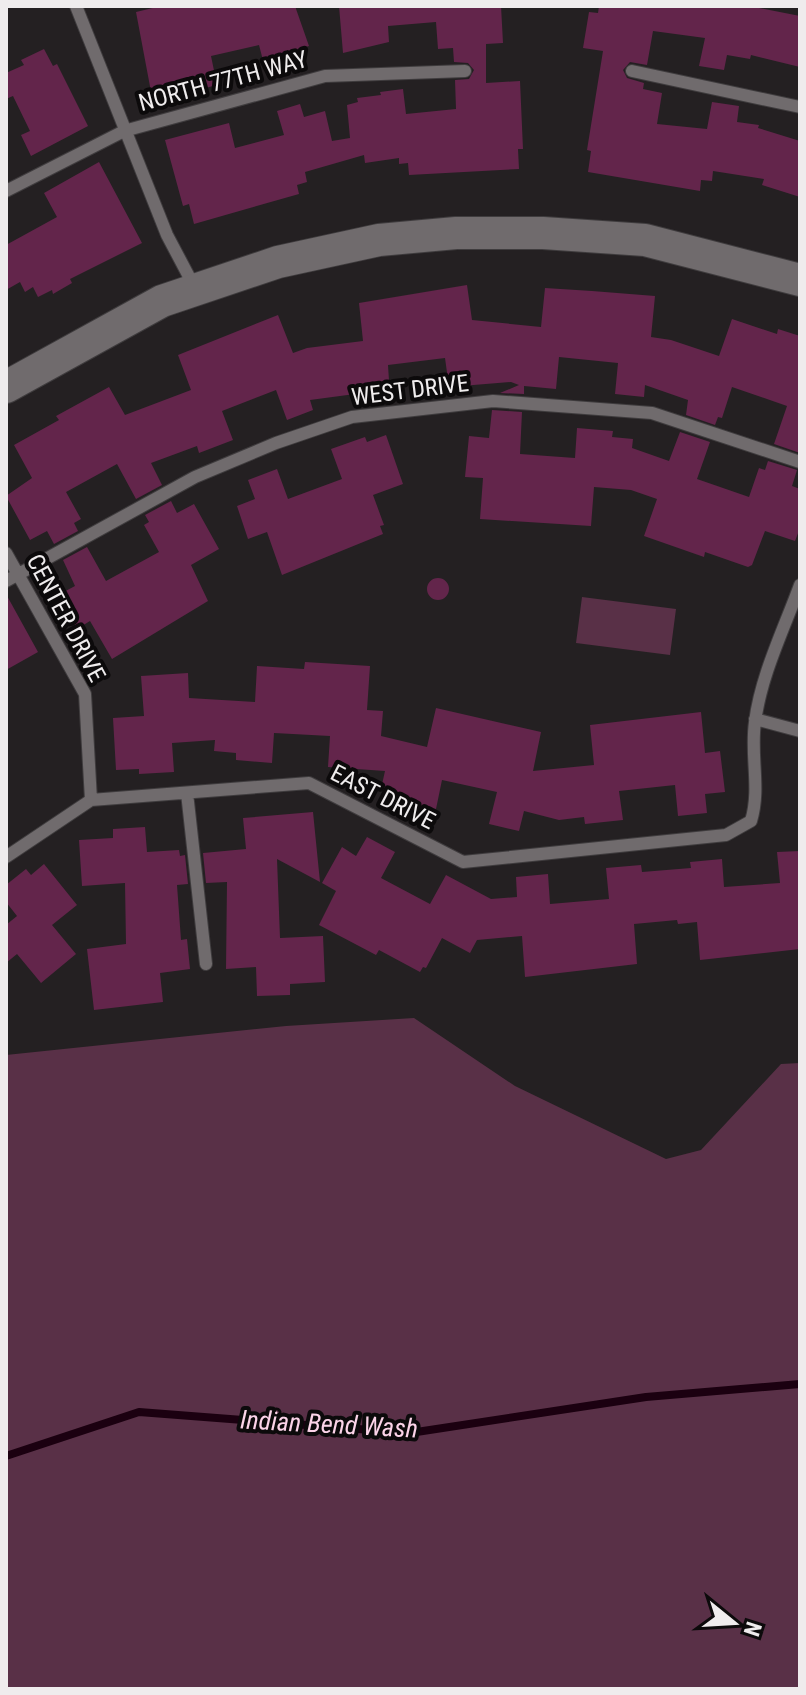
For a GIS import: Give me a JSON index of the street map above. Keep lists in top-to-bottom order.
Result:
{
  "streets": {
    "lane": [
      "NORTH 77TH WAY",
      "WEST DRIVE",
      "CENTER DRIVE",
      "EAST DRIVE"
    ]
  },
  "crossings": [
    ["WEST DRIVE", "CENTER DRIVE"],
    ["CENTER DRIVE", "EAST DRIVE"]
  ],
  "water": ["Indian Bend Wash"],
  "north": "right"
}
